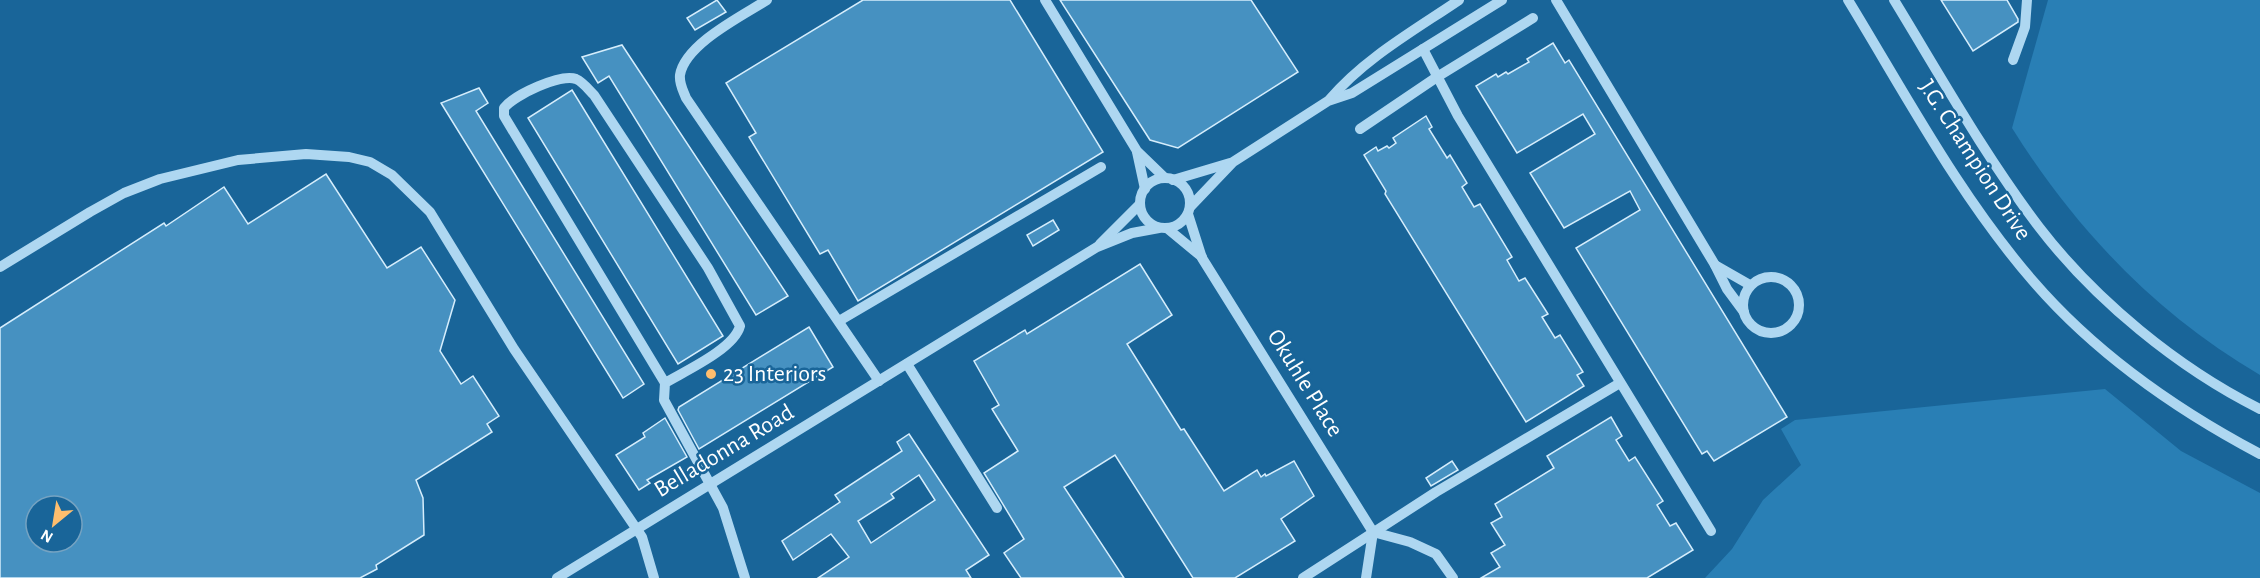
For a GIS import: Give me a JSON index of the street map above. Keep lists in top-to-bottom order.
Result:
{
  "streets": {
    "street": ["J.G. Champion Drive", "Okuhle Place", "Belladonna Road"]
  },
  "crossings": [
    ["Okuhle Place", "Belladonna Road"]
  ],
  "places": ["23 Interiors"],
  "north": "bottom left"
}
